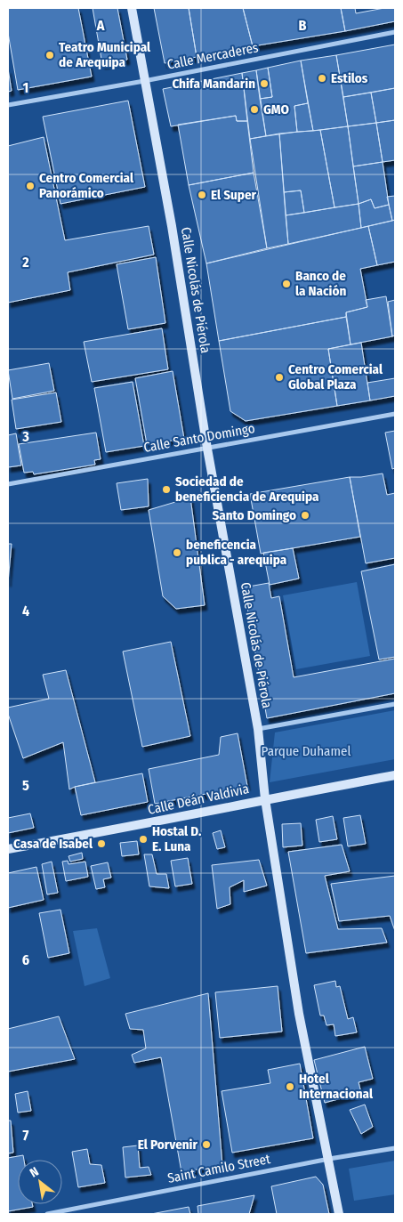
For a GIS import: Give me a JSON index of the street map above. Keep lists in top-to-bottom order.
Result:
{
  "streets": {
    "street": [
      "Calle Mercaderes",
      "Calle Nicolás de Piérola",
      "Calle Santo Domingo",
      "Calle Deán Valdivia",
      "Saint Camilo Street"
    ]
  },
  "crossings": [
    ["Calle Mercaderes", "Calle Nicolás de Piérola"],
    ["Calle Nicolás de Piérola", "Calle Santo Domingo"],
    ["Calle Nicolás de Piérola", "Calle Deán Valdivia"],
    ["Calle Nicolás de Piérola", "Saint Camilo Street"]
  ],
  "parks": ["Parque Duhamel"],
  "places": [
    "Teatro Municipal de Arequipa",
    "Estilos",
    "Chifa Mandarin",
    "GMO",
    "Centro Comercial Panorámico",
    "El Super",
    "Banco de la Nación",
    "Centro Comercial Global Plaza",
    "Sociedad de beneficiencia de Arequipa",
    "Santo Domingo",
    "beneficencia publica - arequipa",
    "Hostal D. E. Luna",
    "Casa de Isabel",
    "Hotel Internacional",
    "El Porvenir"
  ],
  "north": "top left",
  "grid": {
    "columns": ["A", "B"],
    "rows": [
      "1",
      "2",
      "3",
      "4",
      "5",
      "6",
      "7"
    ]
  }
}
